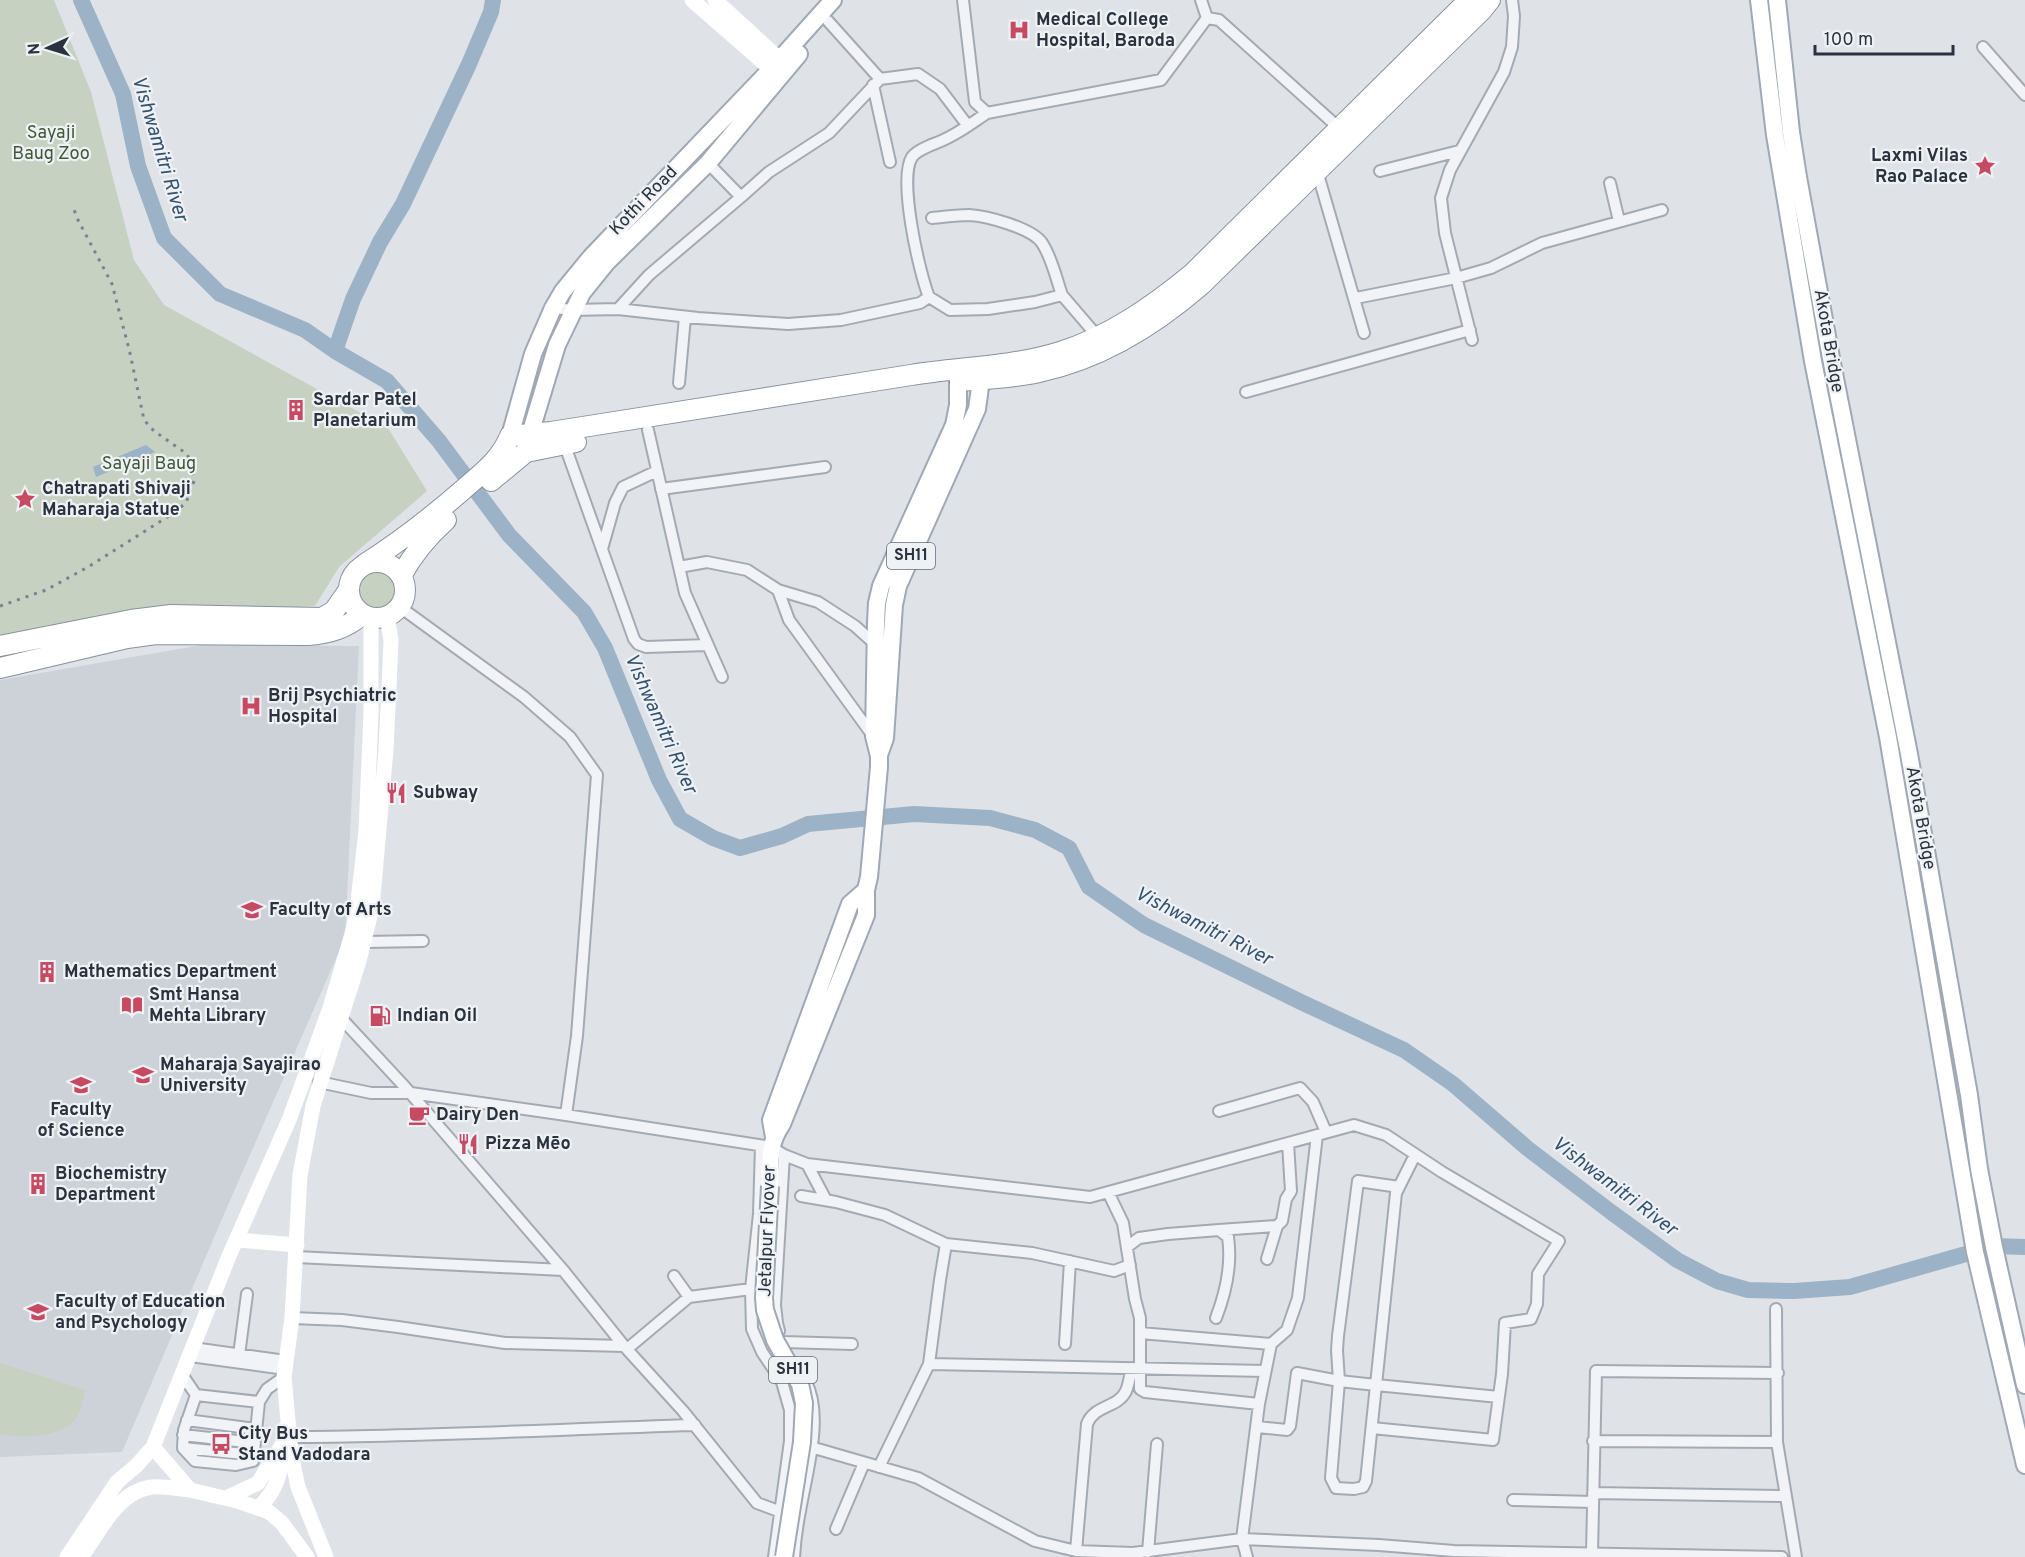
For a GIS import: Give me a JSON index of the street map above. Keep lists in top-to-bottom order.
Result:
{
  "streets": {
    "main road": [
      "Kothi Road",
      "Akota Bridge",
      "SH11",
      "Jetalpur Flyover"
    ]
  },
  "crossings": [
    ["SH11", "Jetalpur Flyover"]
  ],
  "water": ["Vishwamitri River"],
  "parks": ["Sayaji Baug Zoo", "Sayaji Baug"],
  "places": {
    "hospital": ["Medical College Hospital, Baroda", "Brij Psychiatric Hospital"],
    "place": ["Laxmi Vilas Rao Palace", "Chatrapati Shivaji Maharaja Statue"],
    "building": ["Sardar Patel Planetarium", "Mathematics Department", "Biochemistry Department"],
    "restaurant": ["Subway", "Pizza Mēo"],
    "school or university": [
      "Faculty of Arts",
      "Maharaja Sayajirao University",
      "Faculty of Science",
      "Faculty of Education and Psychology"
    ],
    "library": ["Smt Hansa Mehta Library"],
    "fuel station": ["Indian Oil"],
    "cafe": ["Dairy Den"],
    "bus stop": ["City Bus Stand Vadodara"]
  },
  "scale_bar": "100 m",
  "north": "left"
}
